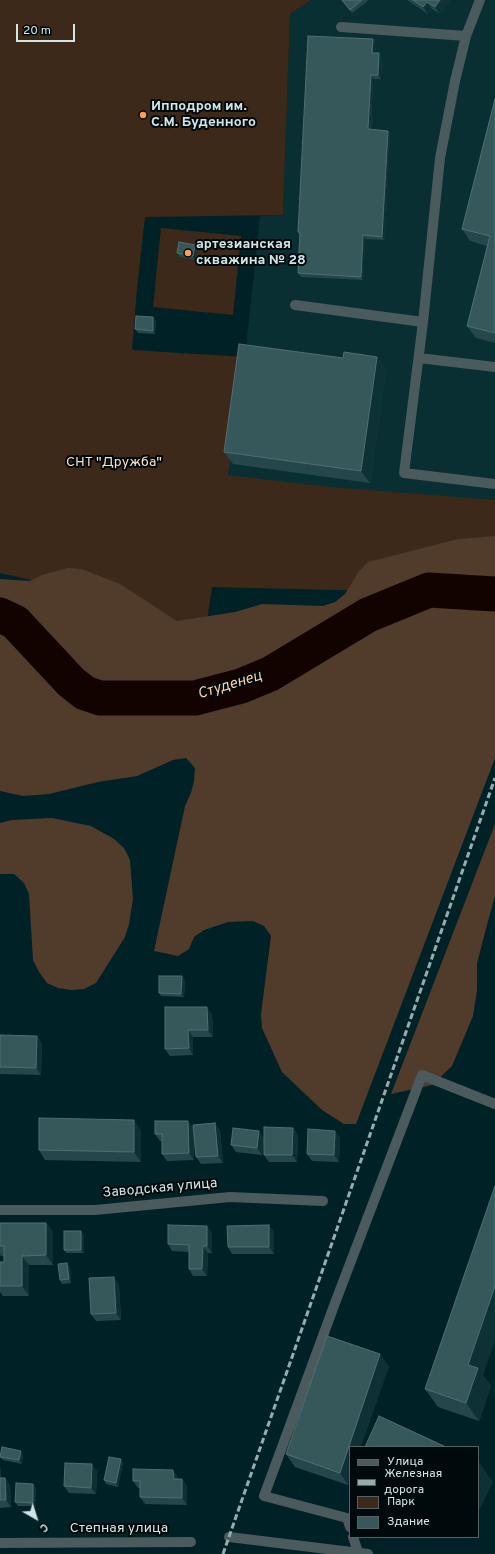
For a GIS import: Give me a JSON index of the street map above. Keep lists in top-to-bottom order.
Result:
{
  "streets": {
    "street": ["Заводская улица", "Степная улица"]
  },
  "water": ["Студенец"],
  "parks": ["СНТ \"Дружба\""],
  "places": ["Ипподром им. С.М. Буденного", "артезианская скважина № 28"],
  "legend": [
    "Улица",
    "Железная дорога",
    "Парк",
    "Здание"
  ],
  "scale_bar": "20 m",
  "north": "bottom right"
}
